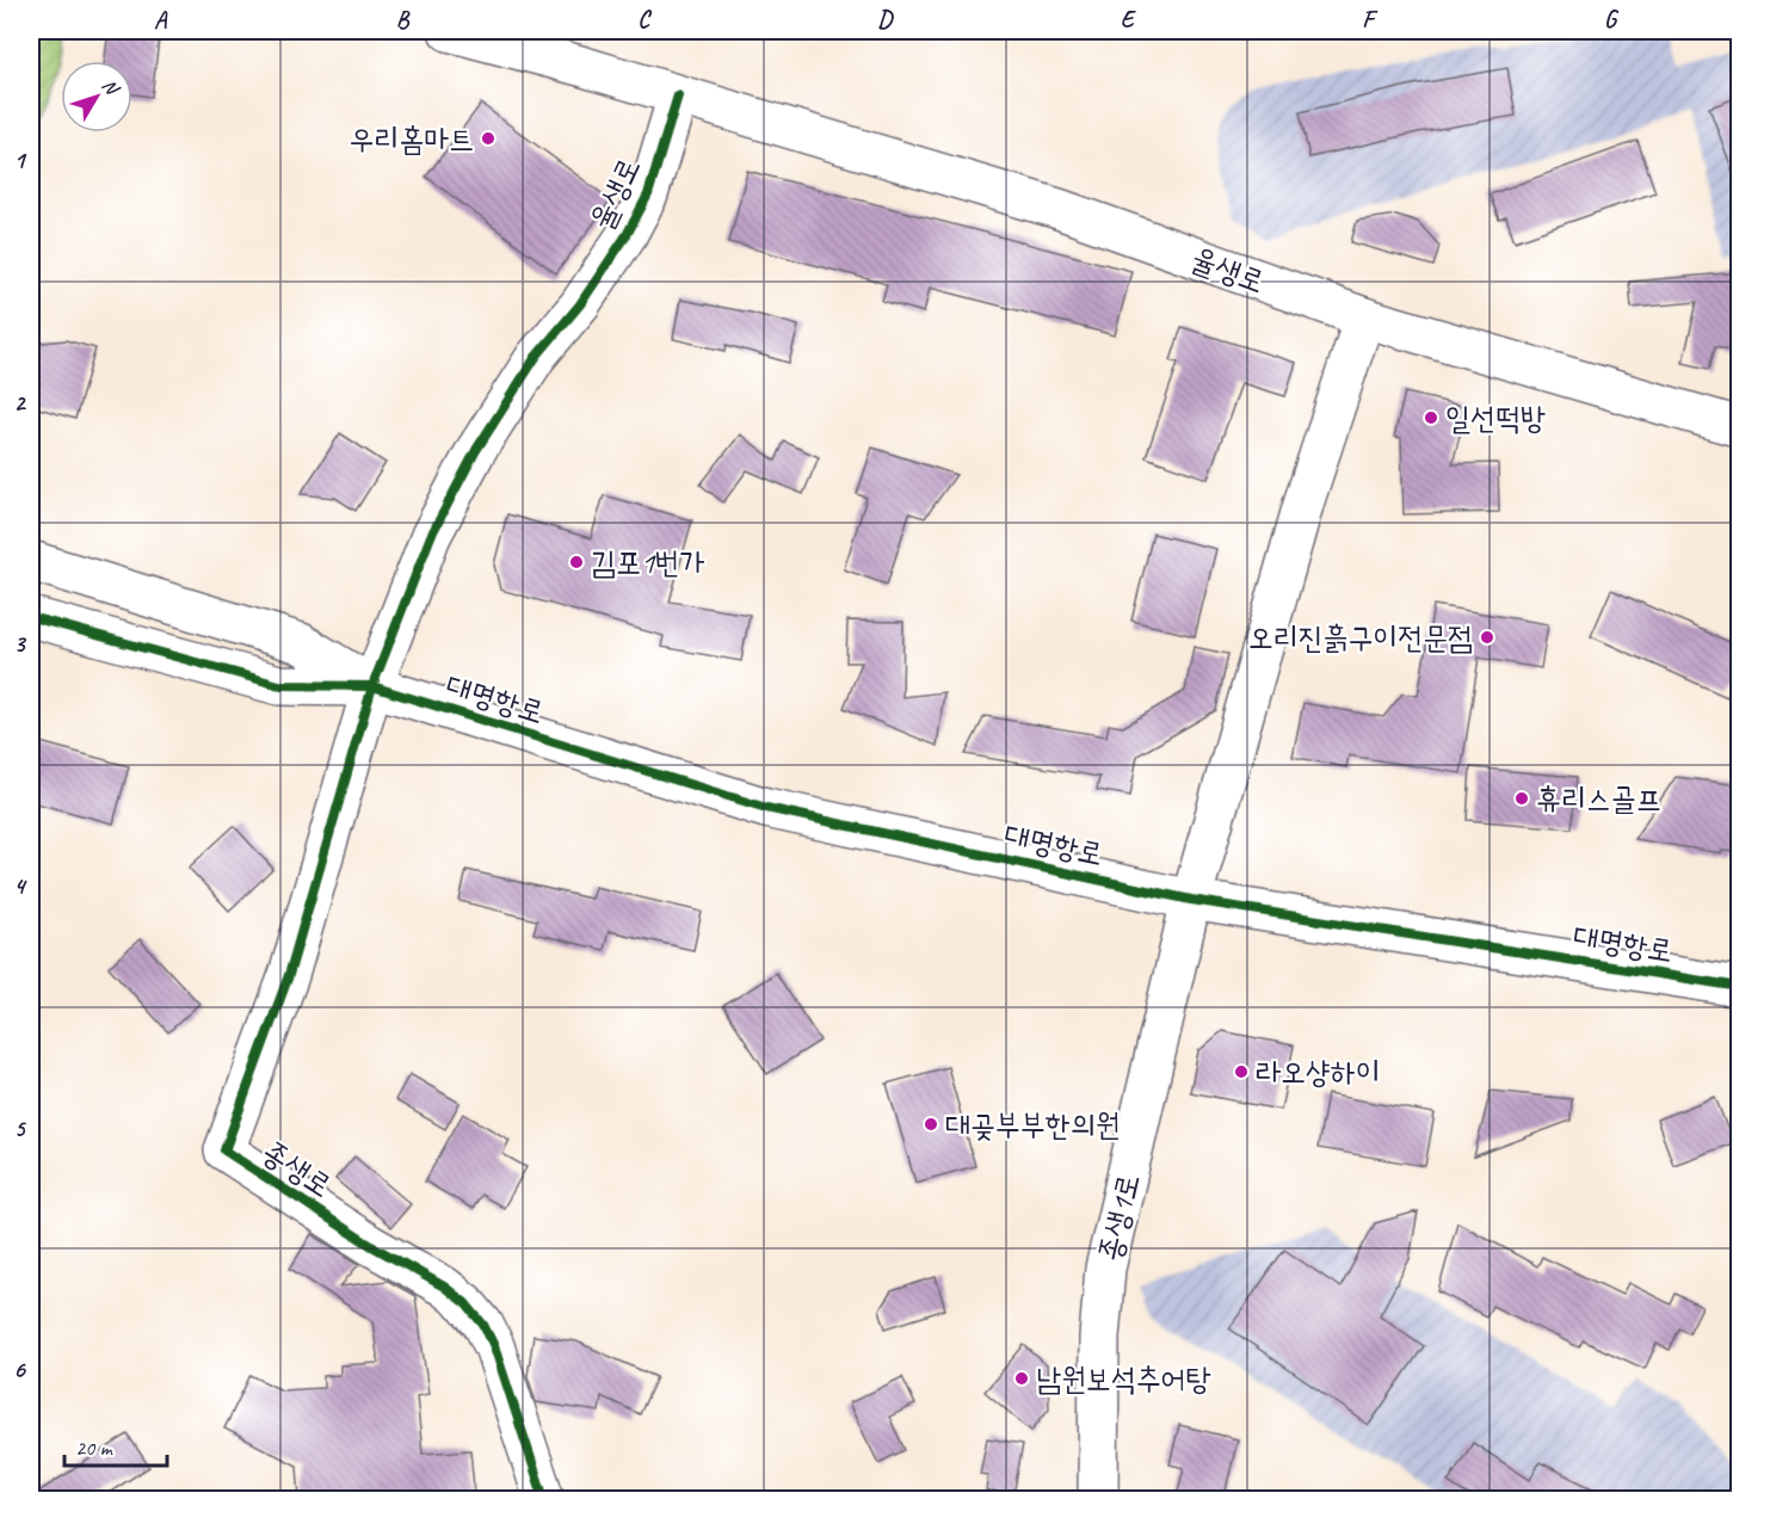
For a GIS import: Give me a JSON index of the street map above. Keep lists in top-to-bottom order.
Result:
{
  "streets": {
    "street": [
      "율생로",
      "대명항로",
      "종생로",
      "종생1로"
    ]
  },
  "crossings": [
    ["율생로", "대명항로"],
    ["율생로", "종생로"],
    ["대명항로", "종생로"],
    ["대명항로", "종생1로"]
  ],
  "places": [
    "우리홈마트",
    "일선떡방",
    "김포1번가",
    "오리진흙구이전문점",
    "휴리스골프",
    "라오샹하이",
    "대곶부부한의원",
    "남원보석추어탕"
  ],
  "scale_bar": "20 m",
  "north": "top right",
  "grid": {
    "columns": [
      "A",
      "B",
      "C",
      "D",
      "E",
      "F",
      "G"
    ],
    "rows": [
      "1",
      "2",
      "3",
      "4",
      "5",
      "6"
    ]
  }
}
